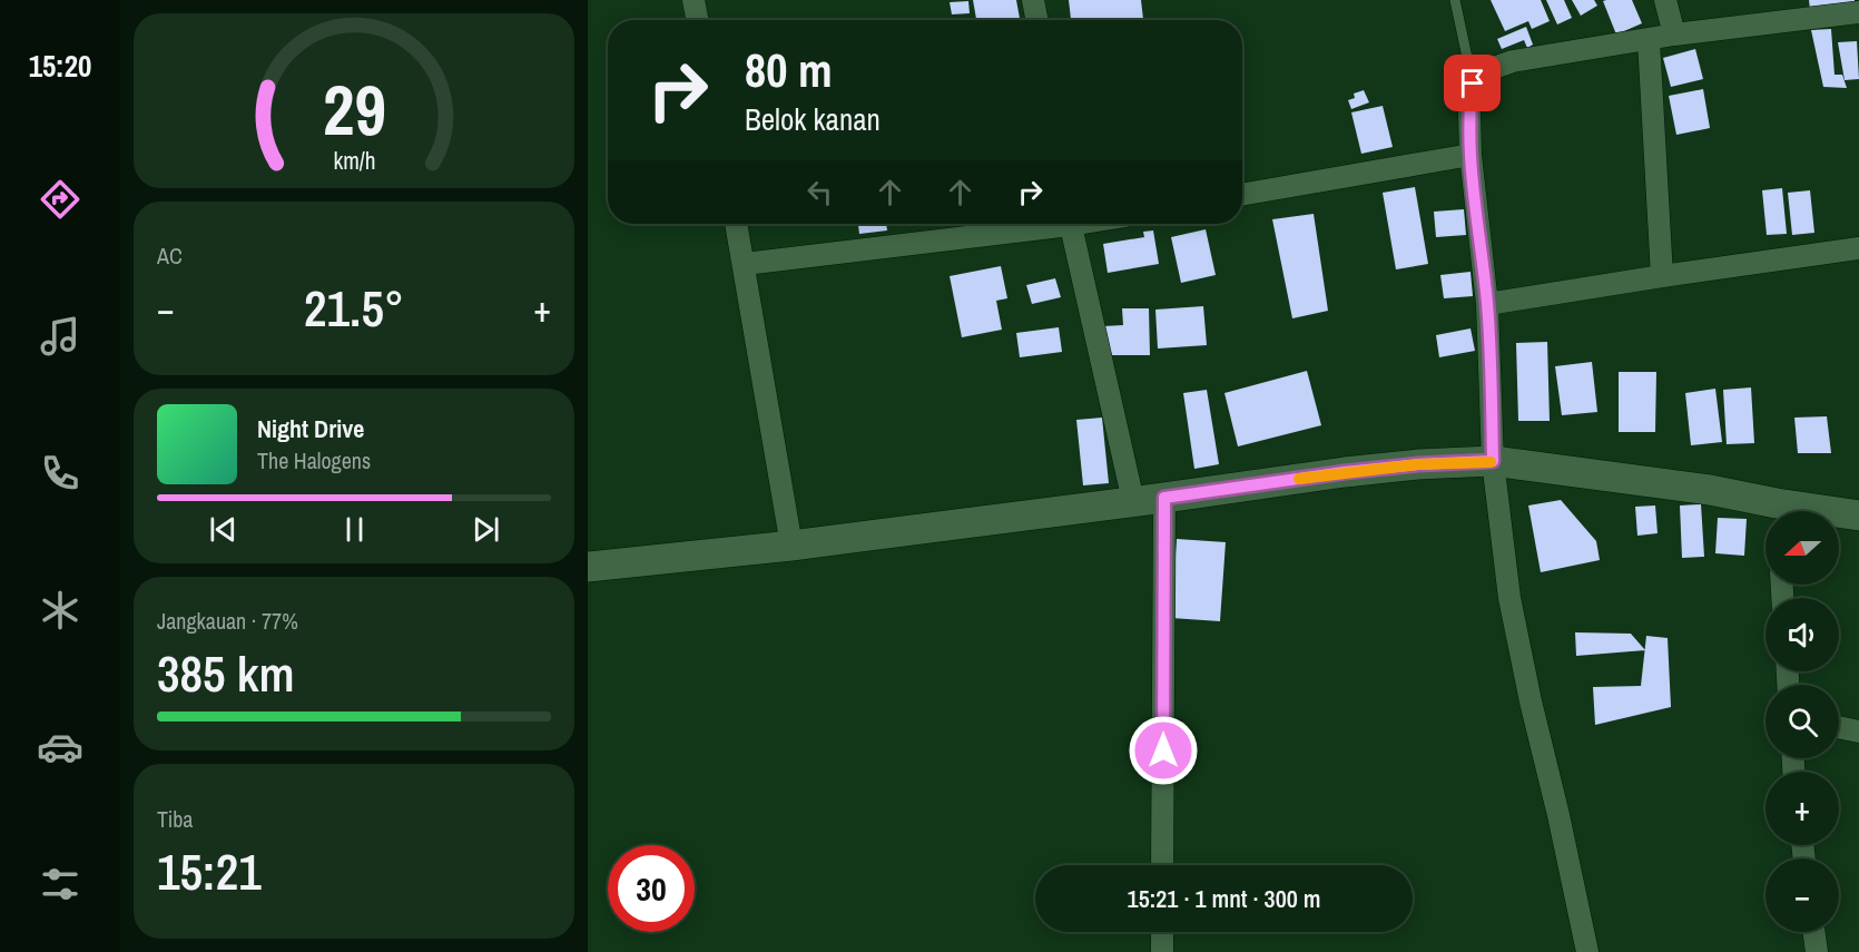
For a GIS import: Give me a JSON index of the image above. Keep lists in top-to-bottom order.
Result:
{
  "north": "left",
  "page": {
    "tabs": "15:20",
    "turn": ["80 m", "Belok kanan"],
    "tile": [
      "AC",
      ["Jangkauan · 77%", "385 km"],
      ["Tiba", "15:21"]
    ],
    "heat": ["−", "21.5°", "+"],
    "song": ["Night Drive", "The Halogens"],
    "map_buttons": ["+", "−"],
    "limit": "30",
    "trip": "15:21 · 1 mnt · 300 m",
    "gauge": ["29", "km/h"]
  }
}
